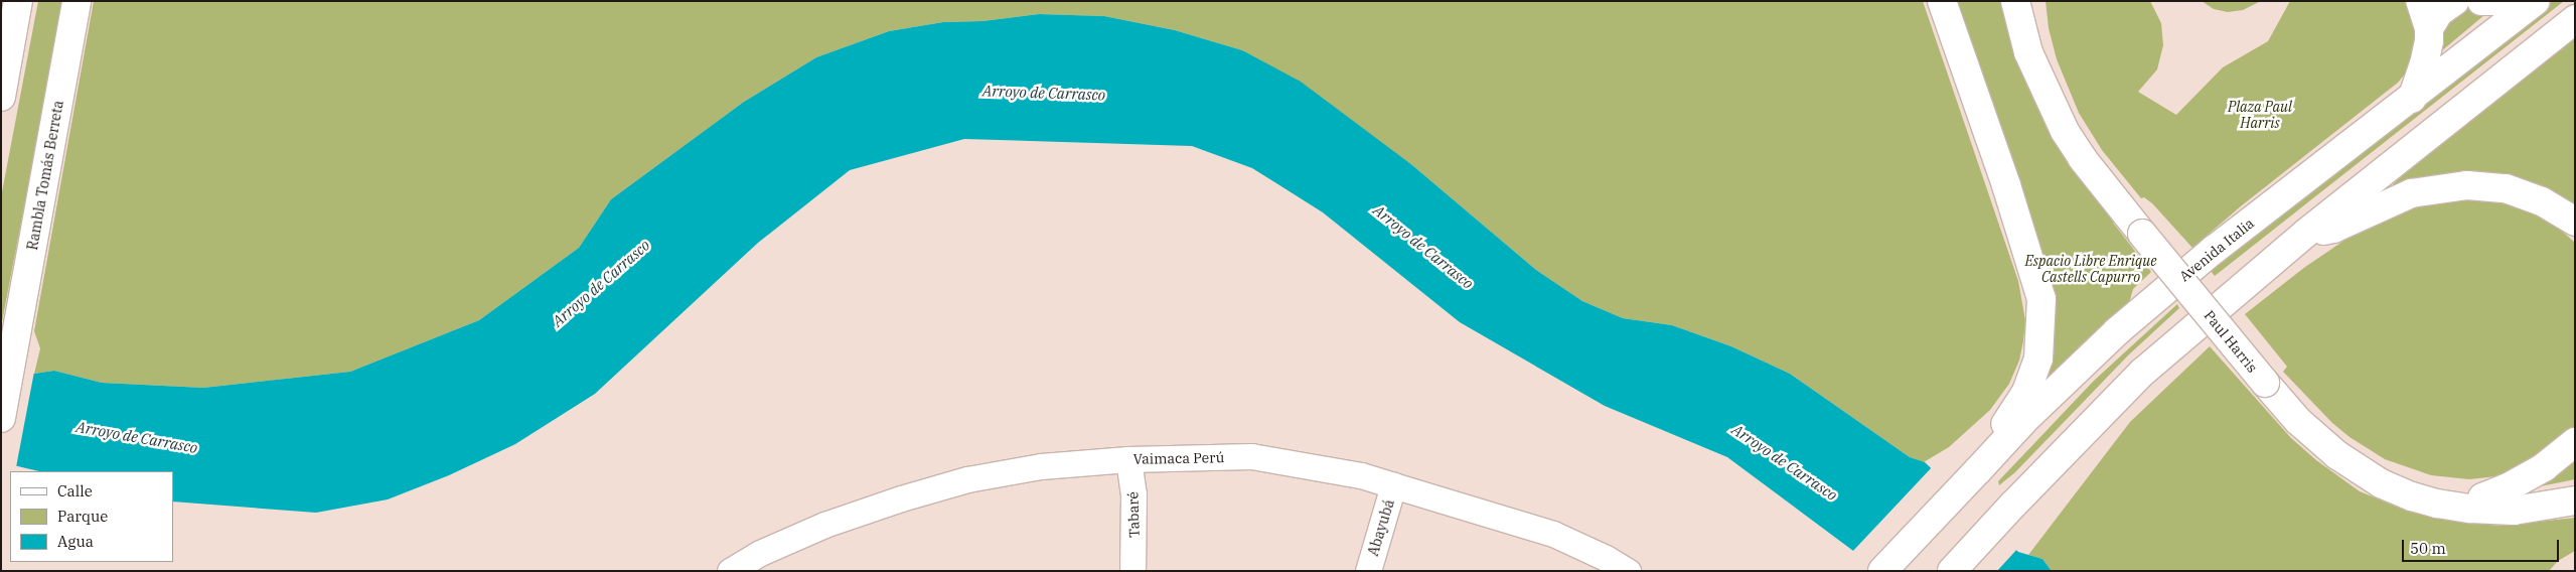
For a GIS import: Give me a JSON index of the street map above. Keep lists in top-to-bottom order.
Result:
{
  "streets": {
    "main road": ["Rambla Tomás Berreta", "Avenida Italia", "Paul Harris"],
    "street": ["Vaimaca Perú", "Tabaré", "Abayubá"]
  },
  "crossings": [
    ["Vaimaca Perú", "Tabaré"],
    ["Vaimaca Perú", "Abayubá"]
  ],
  "water": ["Arroyo de Carrasco"],
  "parks": ["Plaza Paul Harris", "Espacio Libre Enrique Castells Capurro"],
  "legend": ["Calle", "Parque", "Agua"],
  "scale_bar": "50 m"
}
